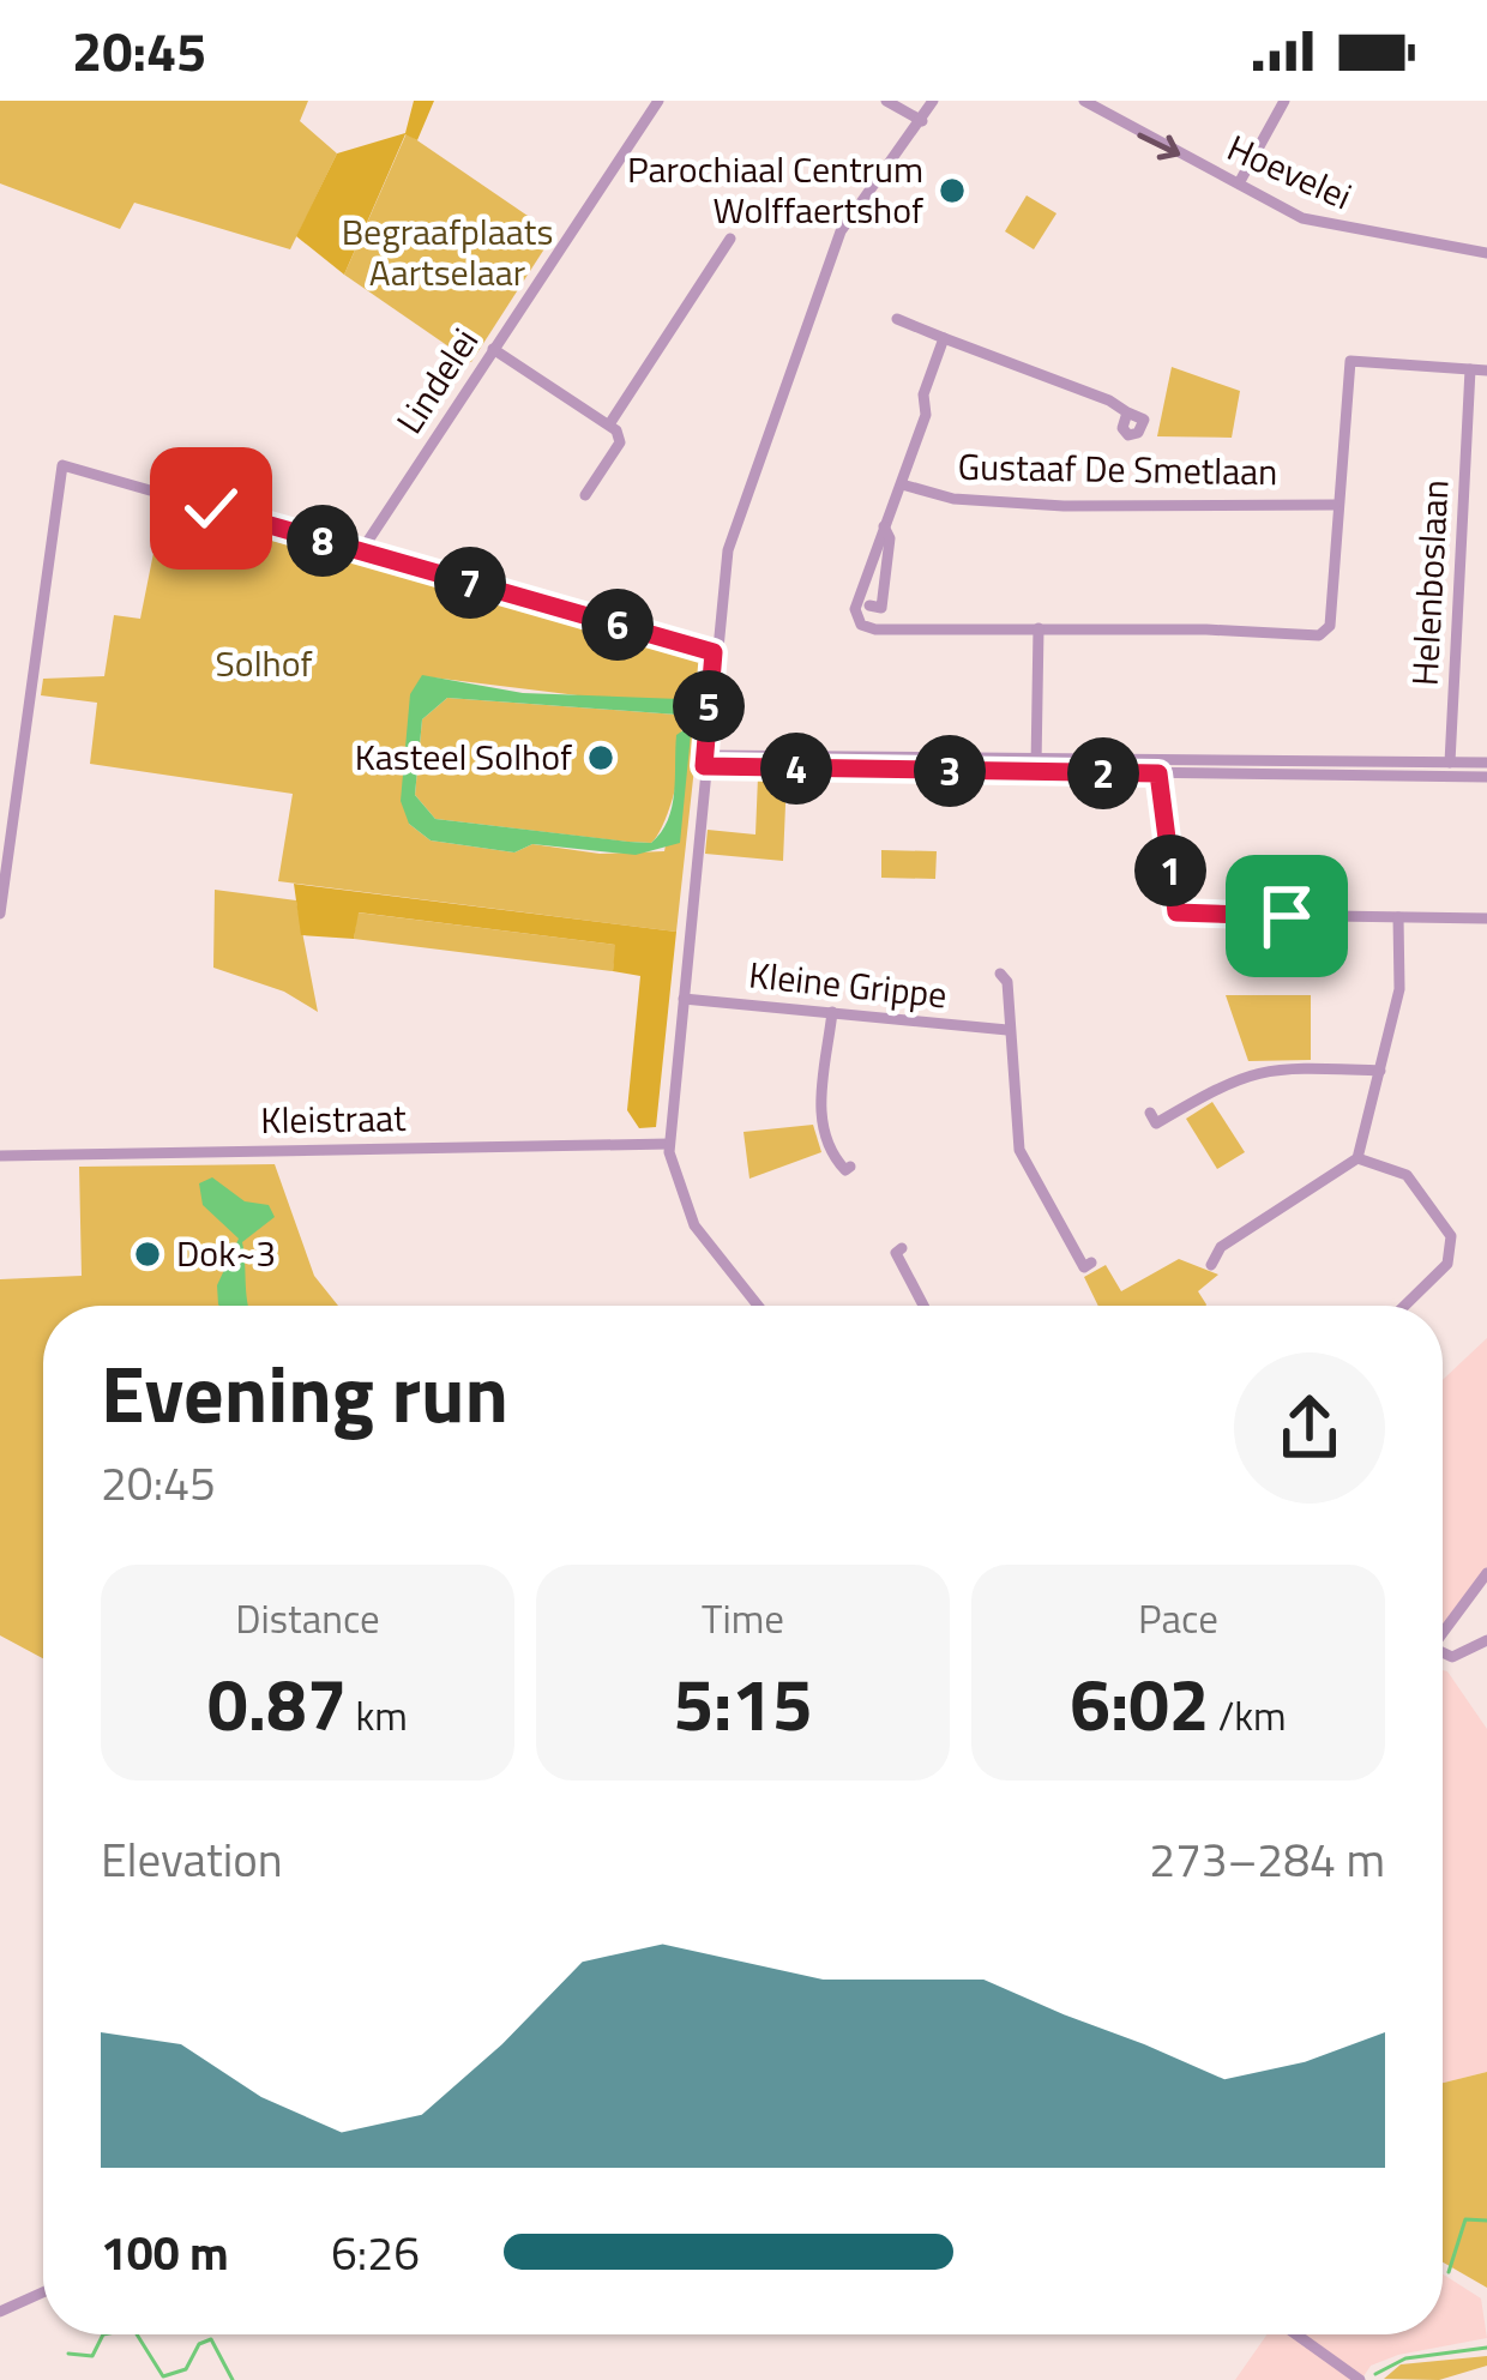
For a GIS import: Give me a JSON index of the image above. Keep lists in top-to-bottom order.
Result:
{
  "streets": {
    "street": [
      "Hoevelei",
      "Lindelei",
      "Gustaaf De Smetlaan",
      "Helenboslaan",
      "Kleine Grippe",
      "Kleistraat"
    ]
  },
  "one_way": ["Hoevelei"],
  "parks": ["Begraafplaats Aartselaar", "Solhof"],
  "places": ["Parochiaal Centrum Wolffaertshof", "Kasteel Solhof", "Dok~3"],
  "page": {
    "status": "20:45",
    "pins": [
      "8",
      "7",
      "6",
      "5",
      "4",
      "3",
      "2",
      "1"
    ],
    "heading": ["Evening run", "20:45"],
    "stats": [
      ["Distance", "0.87 km"],
      ["Time", "5:15"],
      ["Pace", "6:02 /km"]
    ],
    "chart": ["Elevation", "273–284 m"],
    "list": [
      {
        "name": "100 m",
        "note": "6:26"
      }
    ]
  }
}
